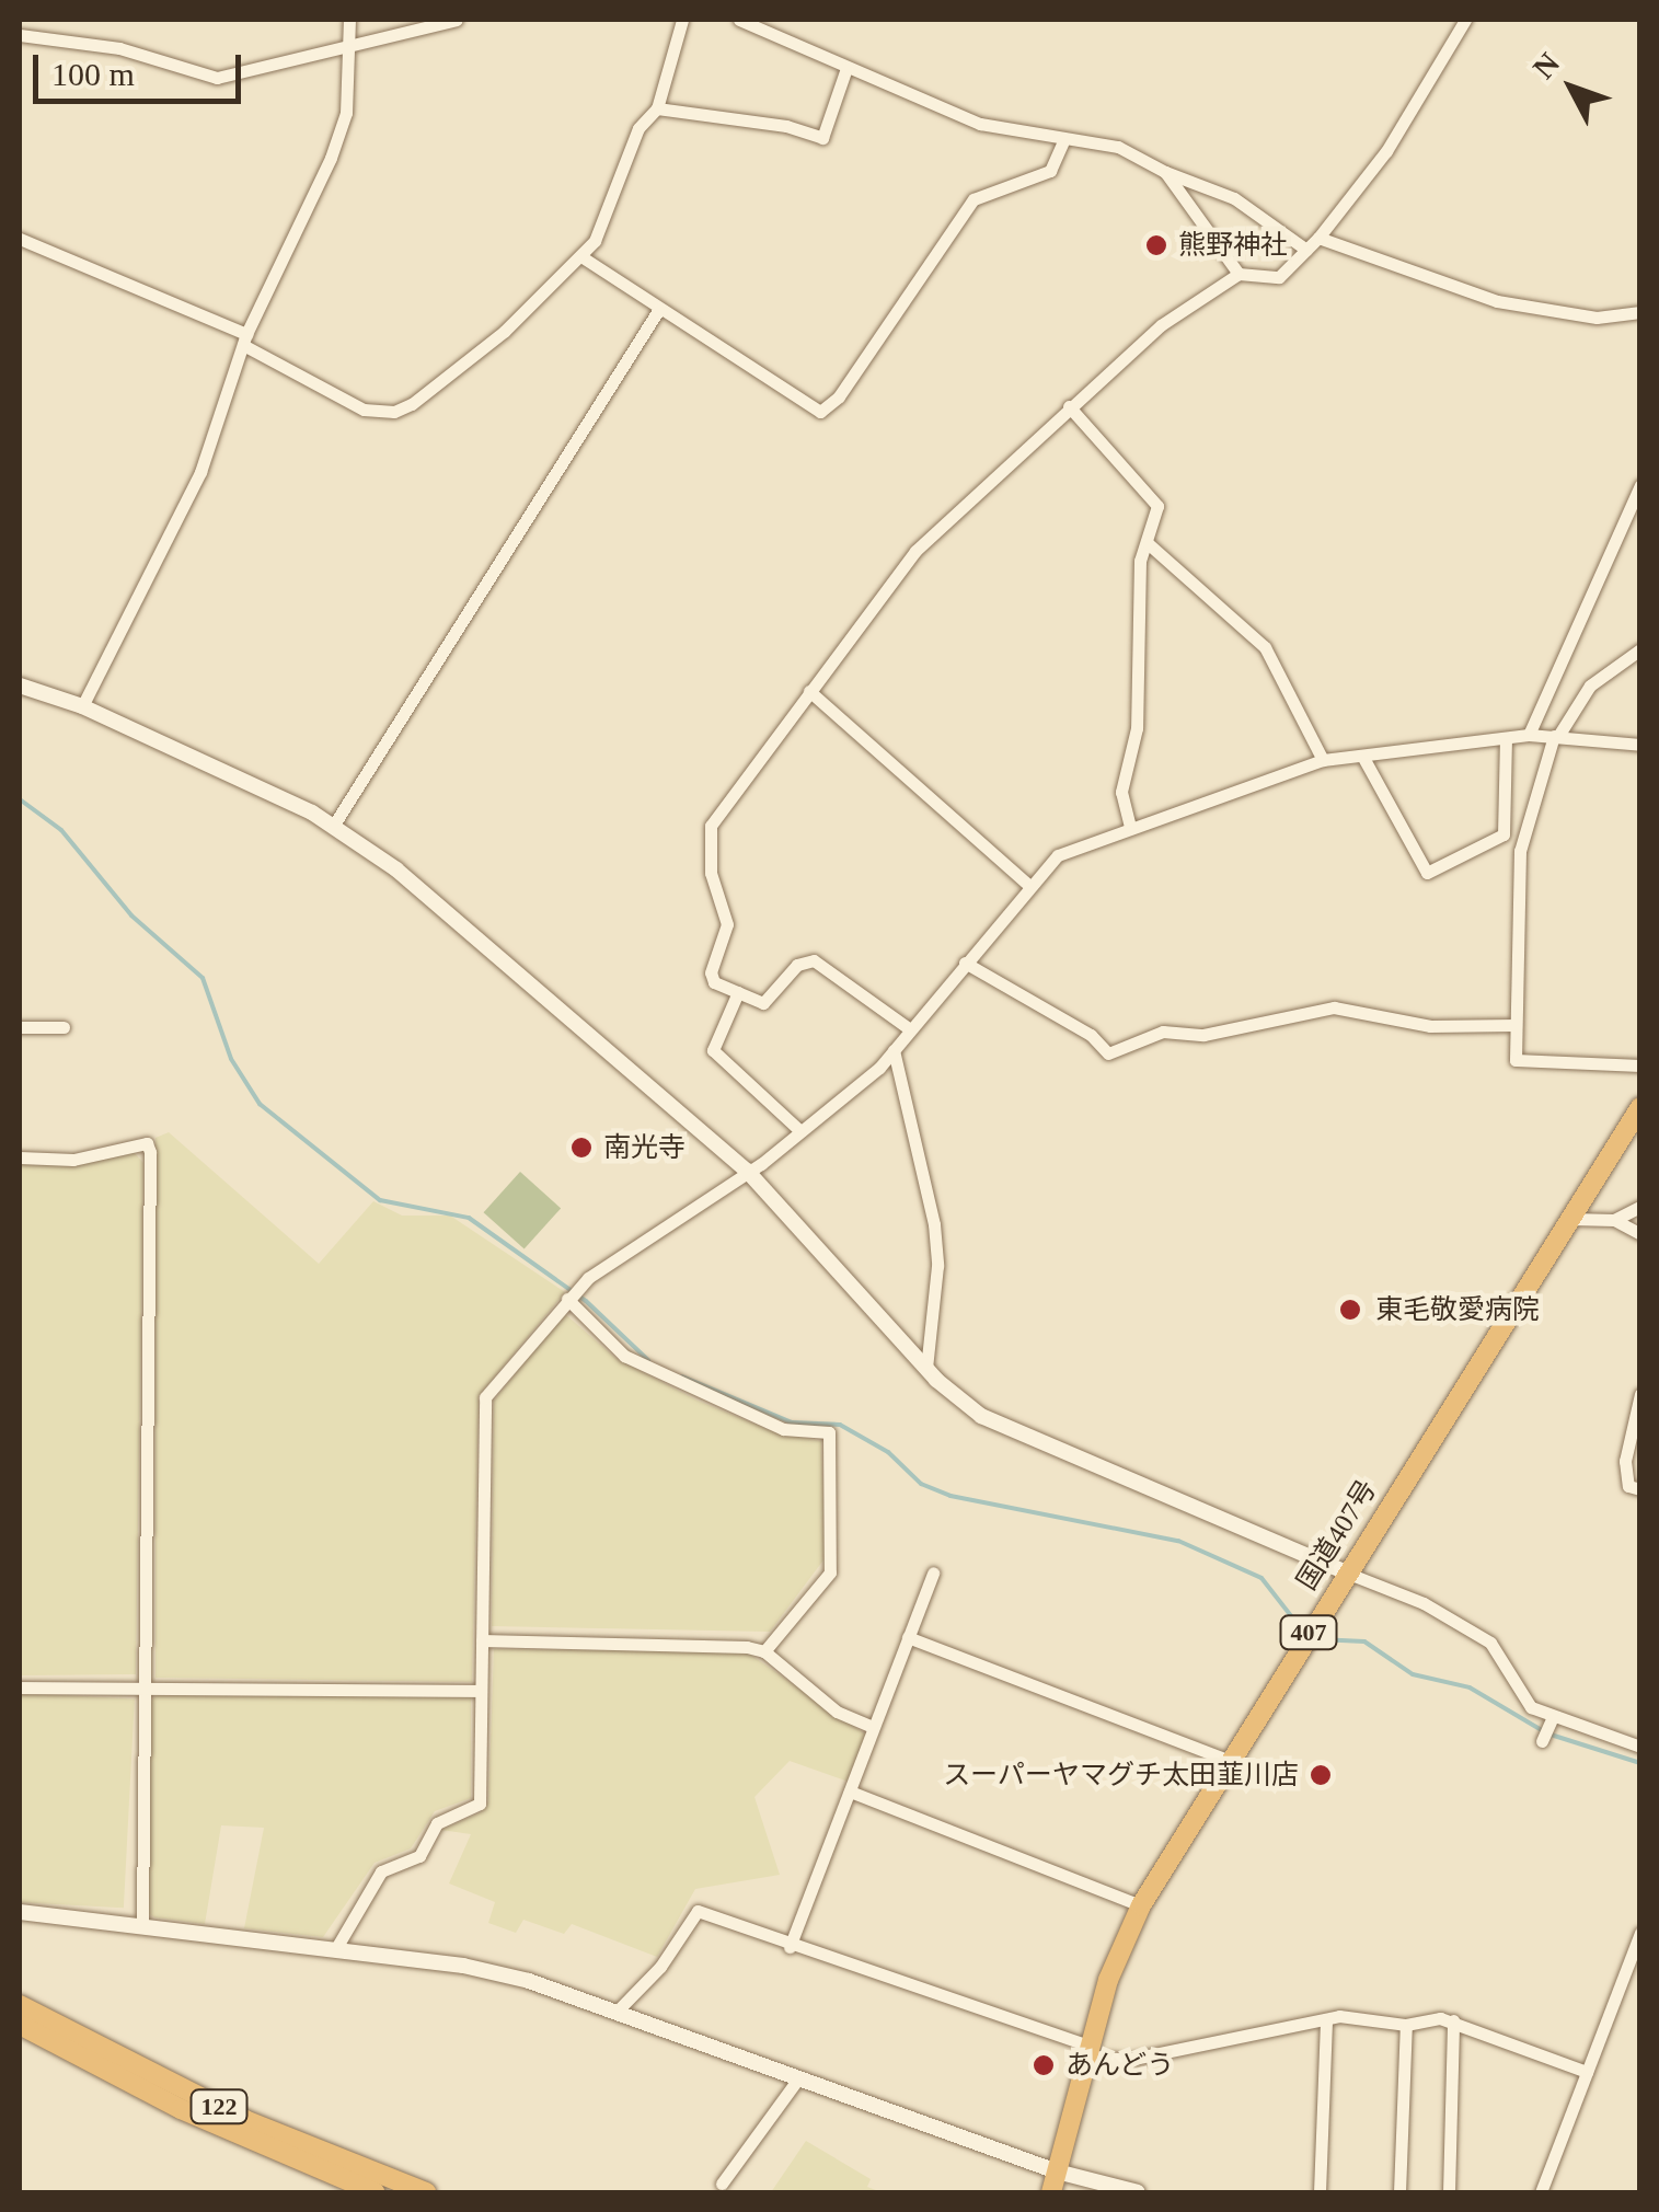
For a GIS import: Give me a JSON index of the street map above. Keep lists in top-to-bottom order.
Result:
{
  "streets": {
    "highway": ["国道407号", "407", "122"]
  },
  "places": [
    "熊野神社",
    "南光寺",
    "東毛敬愛病院",
    "スーパーヤマグチ太田韮川店",
    "あんどう"
  ],
  "scale_bar": "100 m",
  "north": "top left"
}
